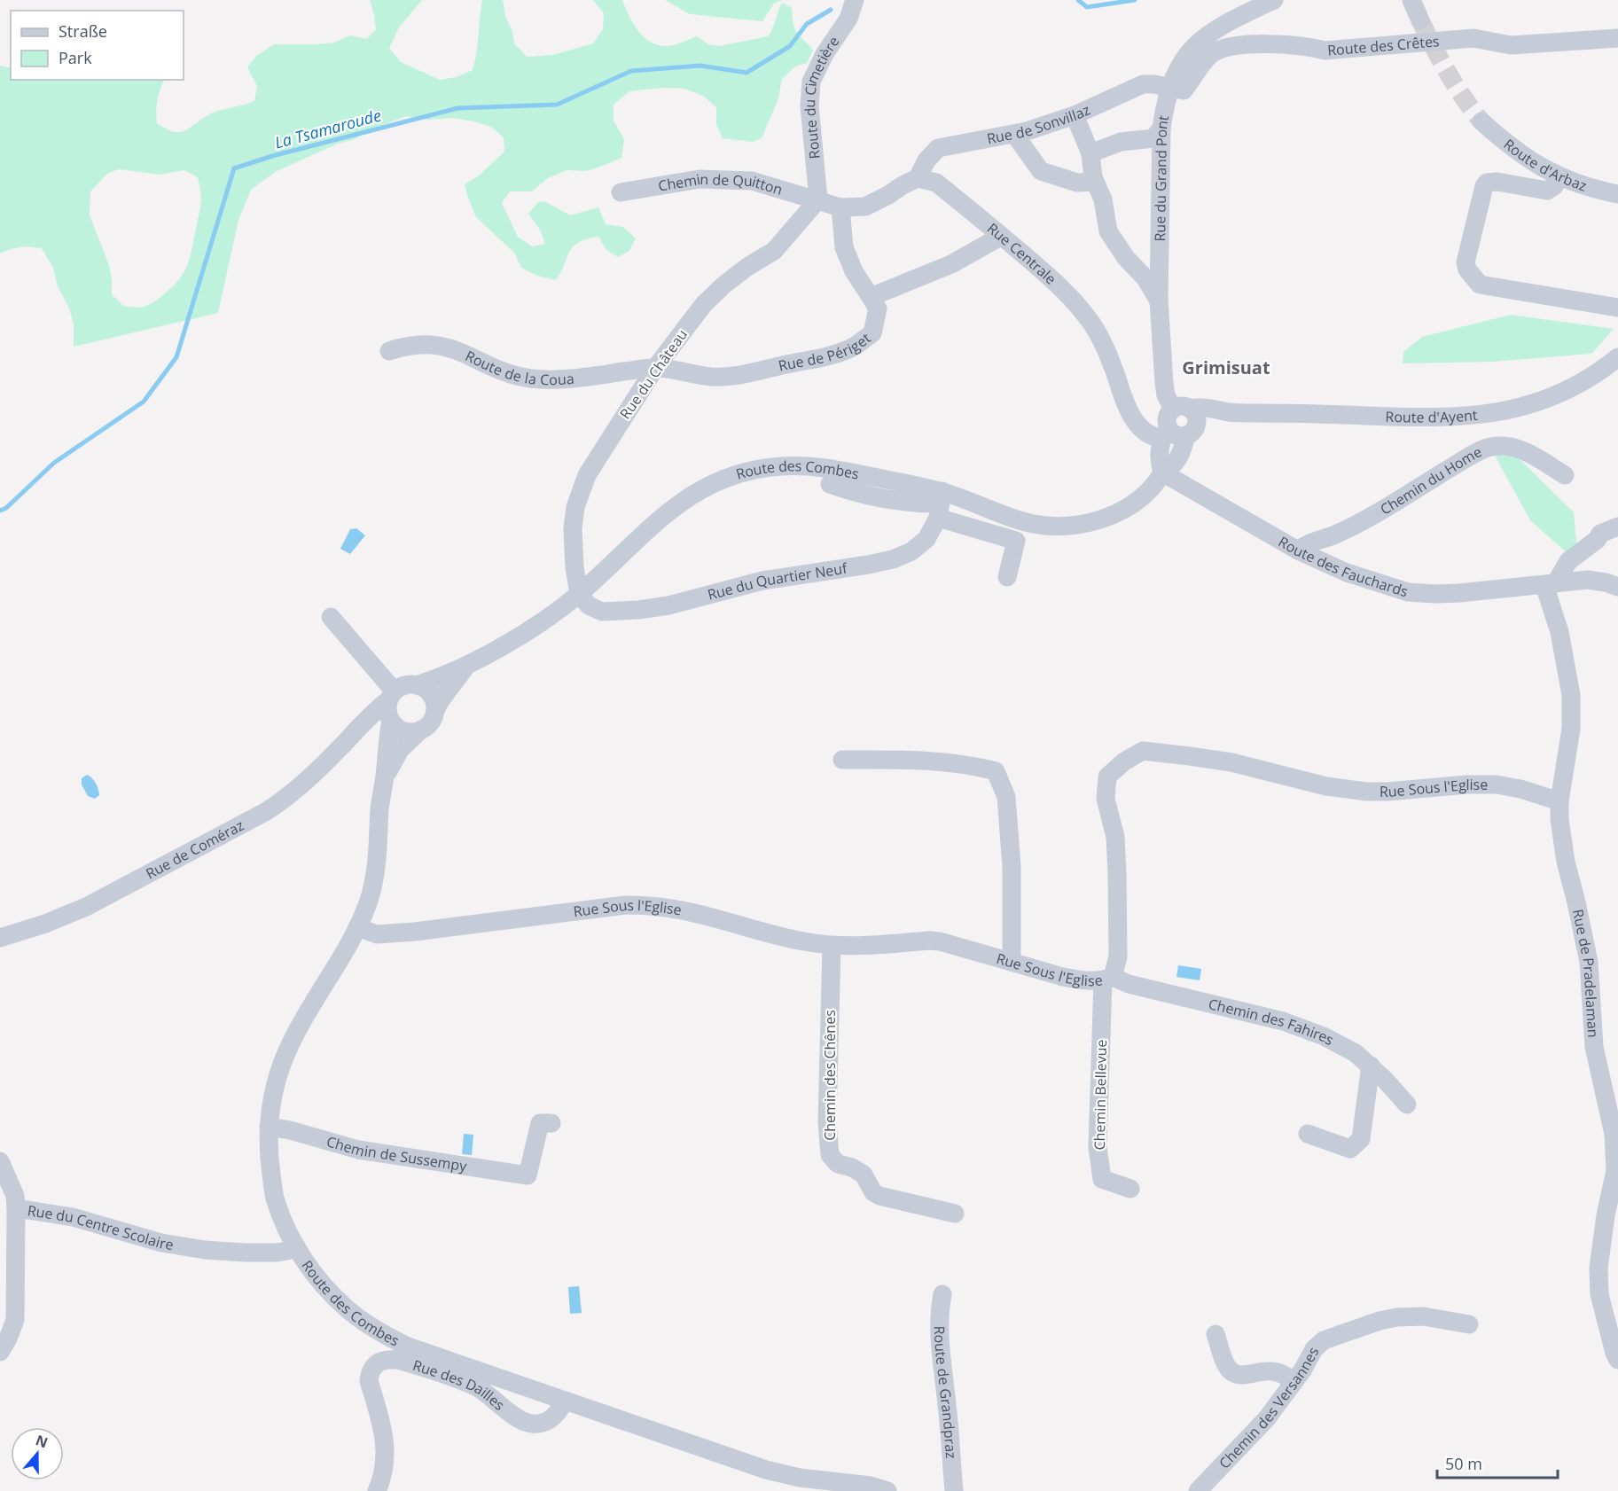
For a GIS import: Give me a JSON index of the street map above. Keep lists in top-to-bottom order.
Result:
{
  "streets": {
    "street": [
      "Route des Crêtes",
      "Route du Cimetière",
      "Rue de Sonvillaz",
      "Route d'Arbaz",
      "Rue du Grand Pont",
      "Chemin de Quitton",
      "Rue Centrale",
      "Rue de Périget",
      "Route de la Coua",
      "Rue du Château",
      "Route d'Ayent",
      "Route des Combes",
      "Chemin du Home",
      "Route des Fauchards",
      "Rue du Quartier Neuf",
      "Rue Sous l'Eglise",
      "Rue de Coméraz",
      "Rue de Pradelaman",
      "Chemin des Fahires",
      "Chemin des Chênes",
      "Chemin Bellevue",
      "Chemin de Sussempy",
      "Rue du Centre Scolaire",
      "Rue des Dailles",
      "Route de Grandpraz",
      "Chemin des Versannes"
    ]
  },
  "crossings": [
    ["Route des Crêtes", "Rue de Sonvillaz"],
    ["Route des Crêtes", "Rue du Grand Pont"],
    ["Route du Cimetière", "Chemin de Quitton"],
    ["Route du Cimetière", "Rue du Château"],
    ["Rue de Sonvillaz", "Rue du Grand Pont"],
    ["Rue de Sonvillaz", "Rue Centrale"],
    ["Rue du Grand Pont", "Rue Centrale"],
    ["Rue du Grand Pont", "Route d'Ayent"],
    ["Rue du Grand Pont", "Route des Combes"],
    ["Chemin de Quitton", "Rue du Château"],
    ["Rue Centrale", "Route d'Ayent"],
    ["Rue Centrale", "Route des Combes"],
    ["Rue de Périget", "Route de la Coua"],
    ["Rue de Périget", "Rue du Château"],
    ["Route de la Coua", "Rue du Château"],
    ["Rue du Château", "Route des Combes"],
    ["Rue du Château", "Rue du Quartier Neuf"],
    ["Route d'Ayent", "Route des Combes"],
    ["Route des Combes", "Route des Fauchards"],
    ["Route des Combes", "Rue du Quartier Neuf"],
    ["Route des Combes", "Rue Sous l'Eglise"],
    ["Route des Combes", "Rue de Coméraz"],
    ["Route des Combes", "Chemin de Sussempy"],
    ["Route des Combes", "Rue du Centre Scolaire"],
    ["Route des Combes", "Rue des Dailles"],
    ["Chemin du Home", "Route des Fauchards"],
    ["Route des Fauchards", "Rue de Pradelaman"],
    ["Rue Sous l'Eglise", "Rue de Pradelaman"],
    ["Rue Sous l'Eglise", "Chemin des Fahires"],
    ["Rue Sous l'Eglise", "Chemin des Chênes"],
    ["Rue Sous l'Eglise", "Chemin Bellevue"],
    ["Chemin des Fahires", "Chemin Bellevue"]
  ],
  "districts": ["Grimisuat"],
  "water": ["La Tsamaroude"],
  "legend": ["Straße", "Park"],
  "scale_bar": "50 m",
  "north": "top"
}
